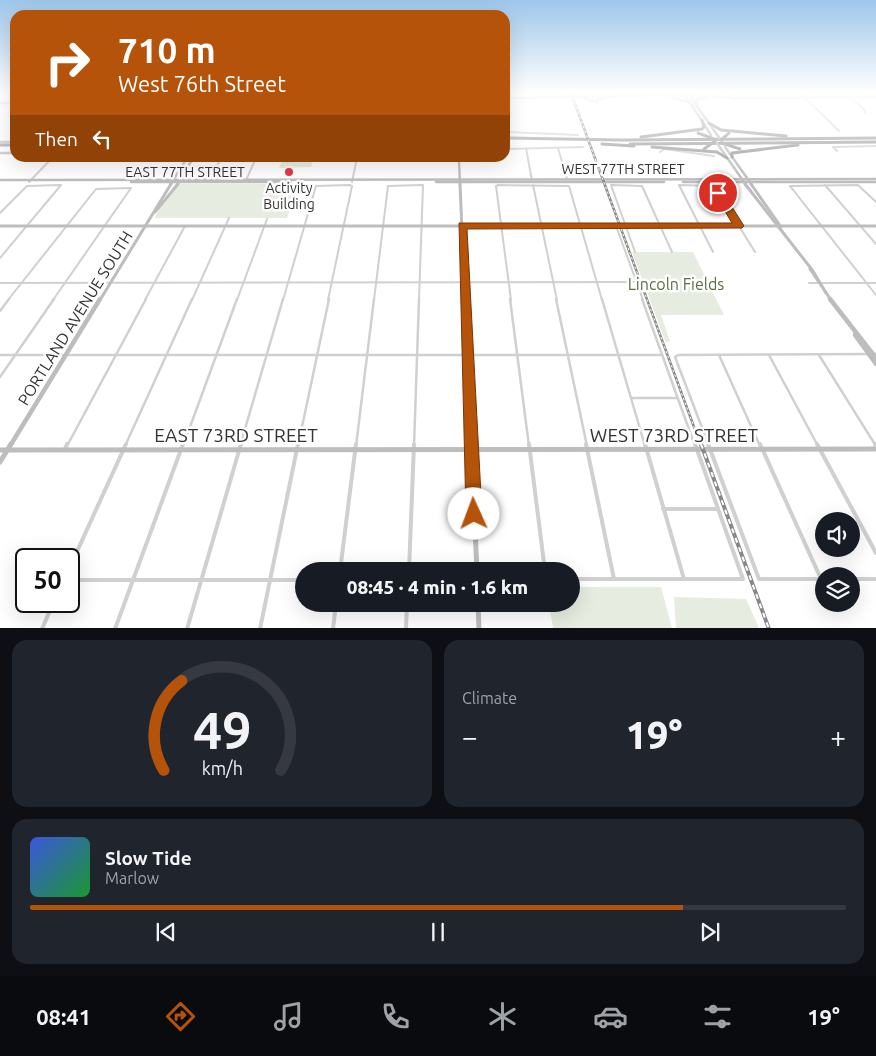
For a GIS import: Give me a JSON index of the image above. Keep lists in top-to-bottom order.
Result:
{
  "streets": {
    "main road": ["WEST 77TH STREET", "EAST 77TH STREET", "PORTLAND AVENUE SOUTH"],
    "street": ["EAST 73RD STREET", "WEST 73RD STREET"]
  },
  "crossings": [
    ["WEST 77TH STREET", "EAST 77TH STREET"],
    ["EAST 77TH STREET", "PORTLAND AVENUE SOUTH"],
    ["PORTLAND AVENUE SOUTH", "EAST 73RD STREET"],
    ["EAST 73RD STREET", "WEST 73RD STREET"]
  ],
  "parks": ["Lincoln Fields"],
  "places": ["Activity Building"],
  "page": {
    "turn": ["710 m", "West 76th Street"],
    "then": "Then",
    "limit": "50",
    "trip": "08:45 · 4 min · 1.6 km",
    "tile": "Climate",
    "heat": ["−", "19°", "+"],
    "song": ["Slow Tide", "Marlow"],
    "tabs": ["08:41", "19°"],
    "gauge": ["49", "km/h"]
  }
}
